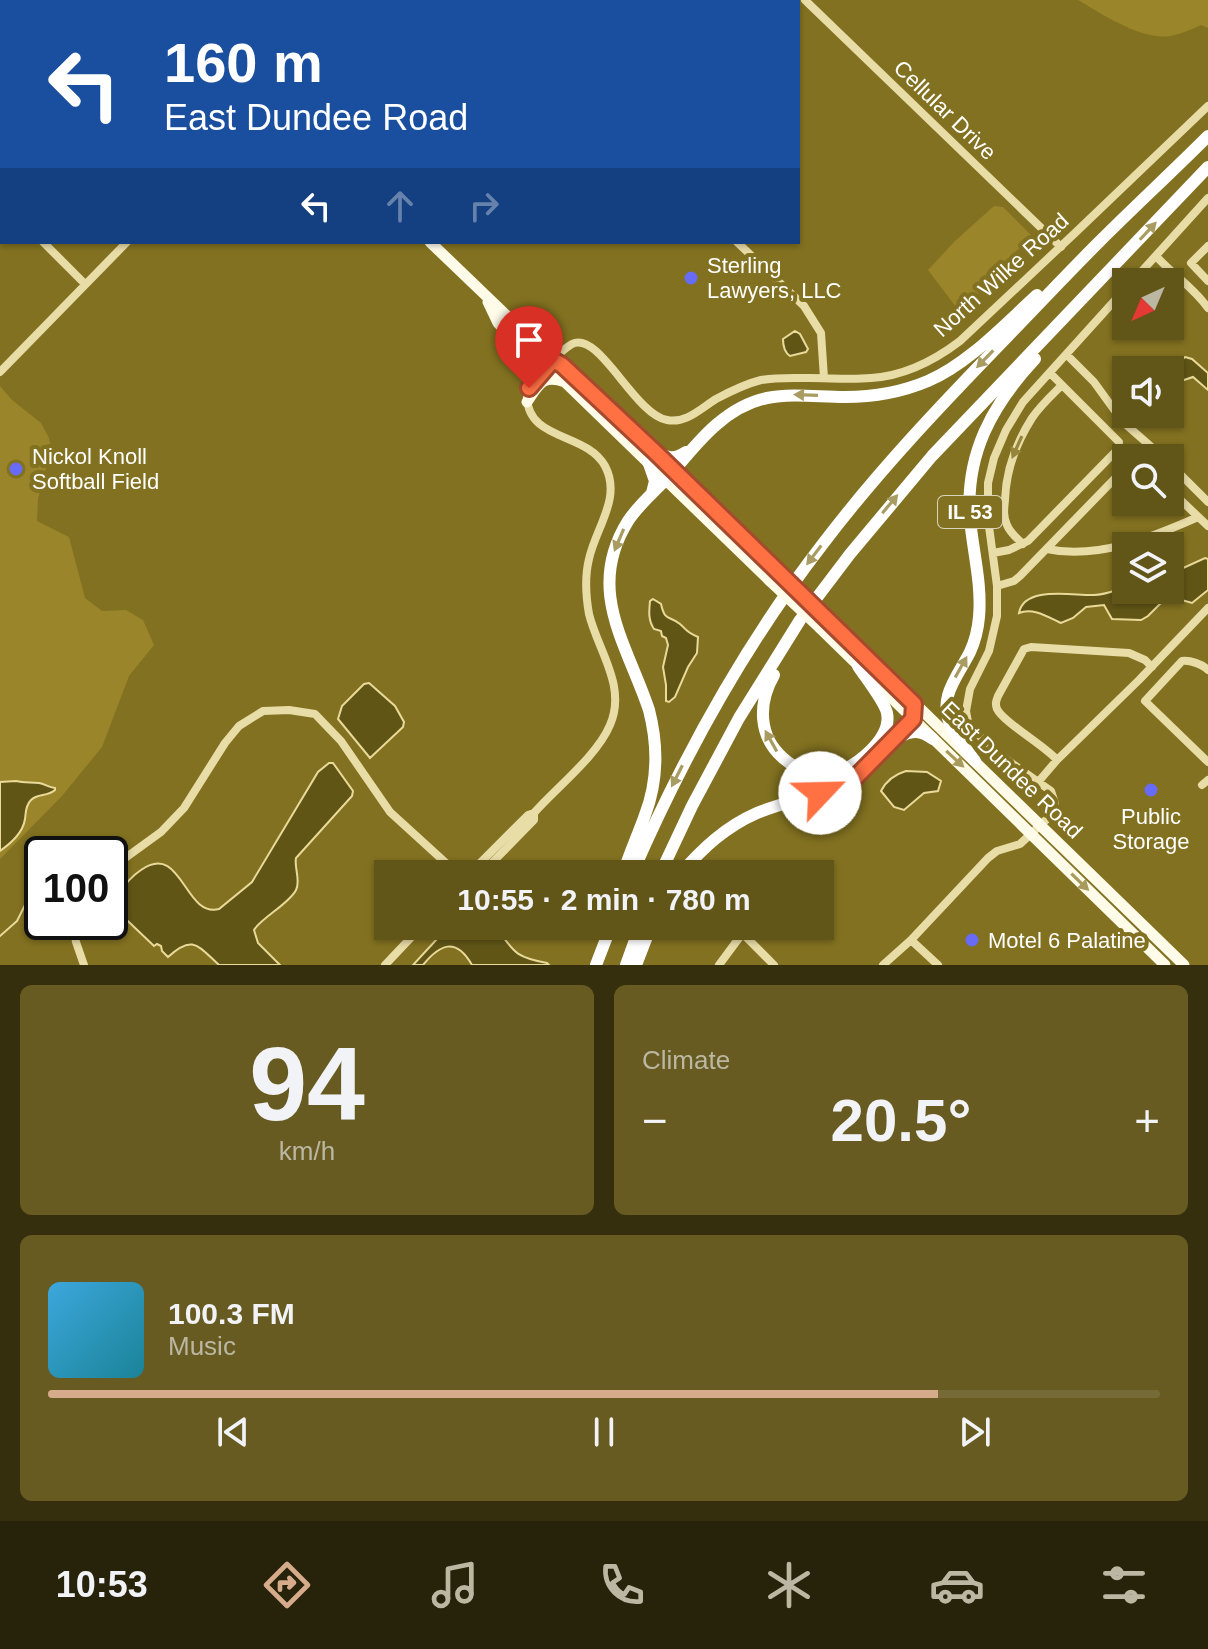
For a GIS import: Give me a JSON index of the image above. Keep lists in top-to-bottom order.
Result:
{
  "streets": {
    "highway": ["IL 53"],
    "main road": ["East Dundee Road"],
    "street": ["Cellular Drive", "North Wilke Road"]
  },
  "crossings": [
    ["Cellular Drive", "North Wilke Road"],
    ["IL 53", "East Dundee Road"]
  ],
  "places": [
    "Sterling Lawyers, LLC",
    "Nickol Knoll Softball Field",
    "Public Storage",
    "Motel 6 Palatine"
  ],
  "north": "bottom left",
  "page": {
    "turn": ["160 m", "East Dundee Road"],
    "limit": "100",
    "trip": "10:55 · 2 min · 780 m",
    "tile": [
      ["94", "km/h"],
      "Climate"
    ],
    "heat": ["−", "20.5°", "+"],
    "song": ["100.3 FM", "Music"],
    "tabs": "10:53"
  }
}
